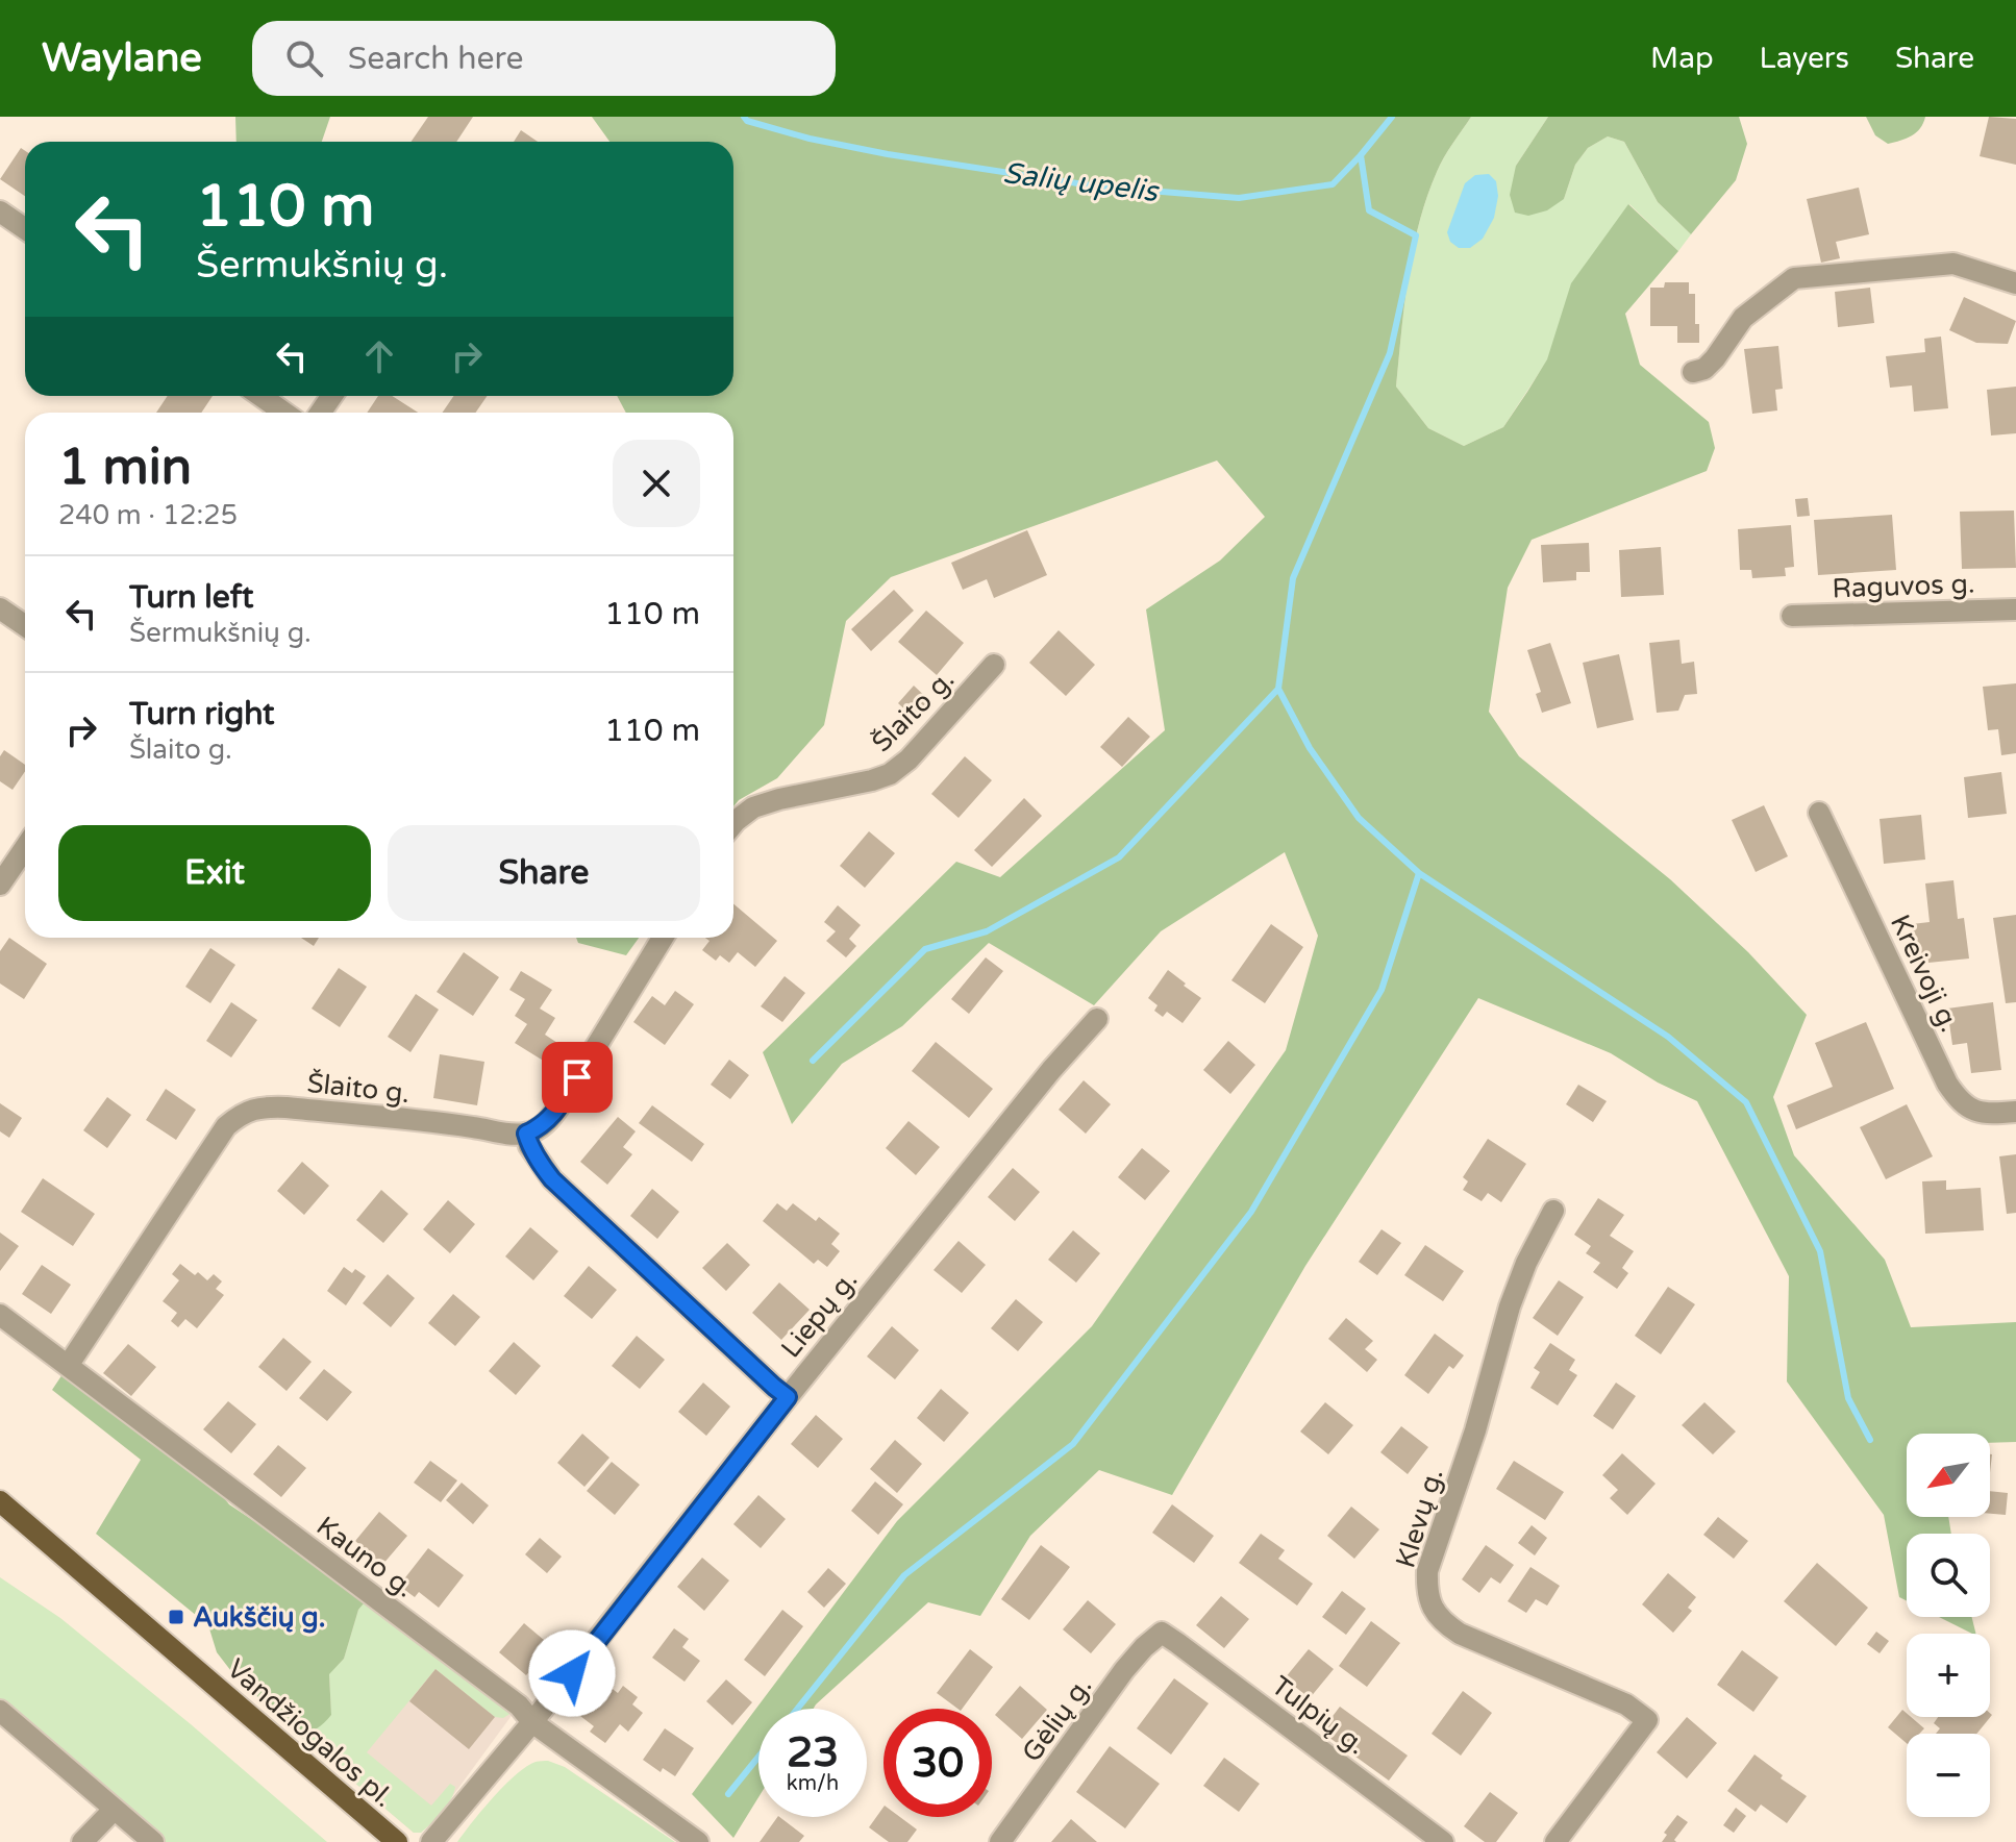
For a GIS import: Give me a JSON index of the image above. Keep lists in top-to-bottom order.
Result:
{
  "streets": {
    "main road": ["Vandžiogalos pl."],
    "street": [
      "Raguvos g.",
      "Šlaito g.",
      "Kreivoji g.",
      "Liepų g.",
      "Klevų g.",
      "Kauno g.",
      "Tulpių g.",
      "Gėlių g."
    ]
  },
  "crossings": [
    ["Šlaito g.", "Kauno g."],
    ["Liepų g.", "Kauno g."],
    ["Tulpių g.", "Gėlių g."]
  ],
  "water": ["Salių upelis"],
  "places": {
    "transit": ["Aukščių g."]
  },
  "north": "bottom left",
  "page": {
    "header": "Waylane",
    "search": "Search here",
    "nav": ["Map", "Layers", "Share"],
    "turn": ["110 m", "Šermukšnių g."],
    "heading": ["1 min", "240 m · 12:25"],
    "list": [
      {
        "name": "Turn left",
        "note": "Šermukšnių g.",
        "value": "110 m"
      },
      {
        "name": "Turn right",
        "note": "Šlaito g.",
        "value": "110 m"
      }
    ],
    "buttons": ["Exit", "Share"],
    "map_buttons": ["+", "−"],
    "speed": "23 km/h",
    "limit": "30"
  }
}
